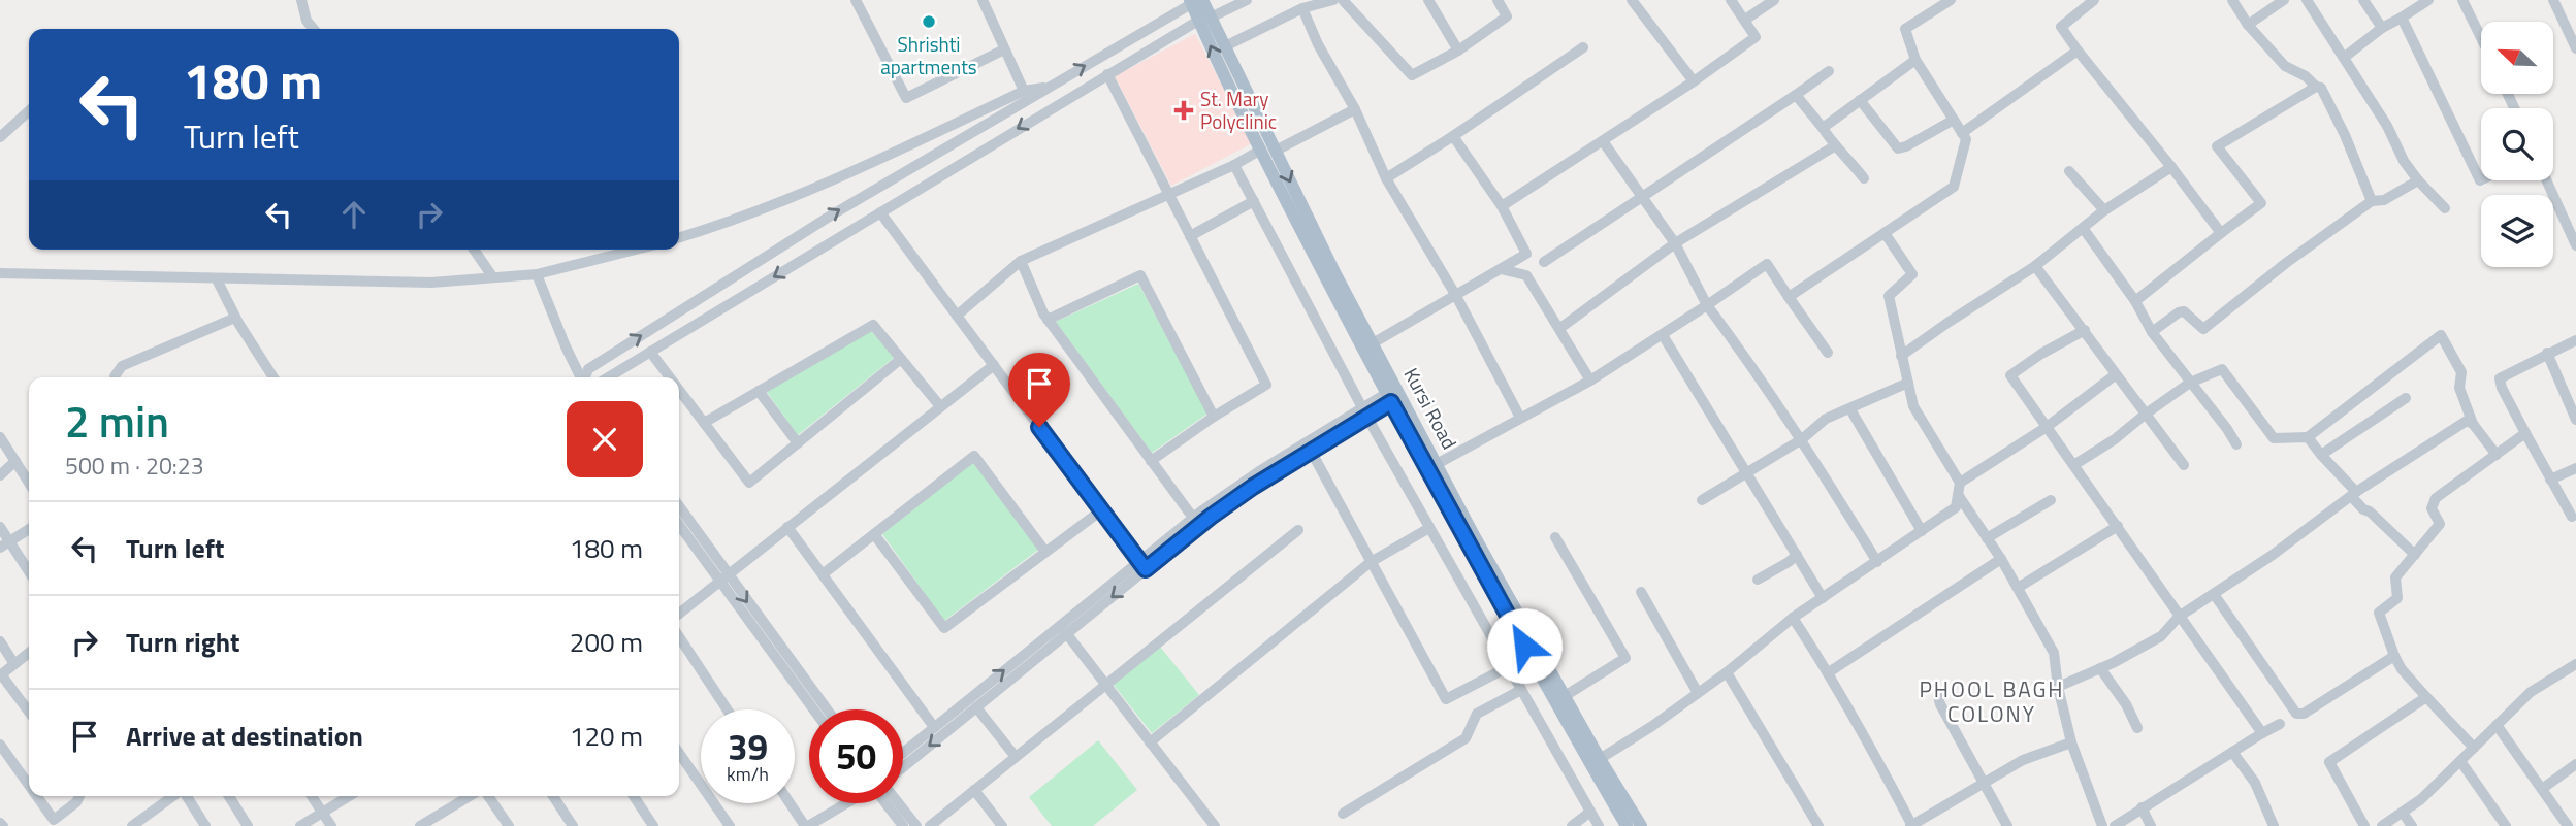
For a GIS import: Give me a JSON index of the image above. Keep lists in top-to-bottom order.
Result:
{
  "streets": {
    "main road": ["Kursi Road"]
  },
  "districts": ["PHOOL BAGH COLONY"],
  "places": {
    "other": ["Shrishti apartments"],
    "health": ["St. Mary Polyclinic"]
  },
  "north": "top left",
  "page": {
    "turn": ["180 m", "Turn left"],
    "heading": ["2 min", "500 m · 20:23"],
    "list": [
      {
        "name": "Turn left",
        "value": "180 m"
      },
      {
        "name": "Turn right",
        "value": "200 m"
      },
      {
        "name": "Arrive at destination",
        "value": "120 m"
      }
    ],
    "speed": "39 km/h",
    "limit": "50"
  }
}
